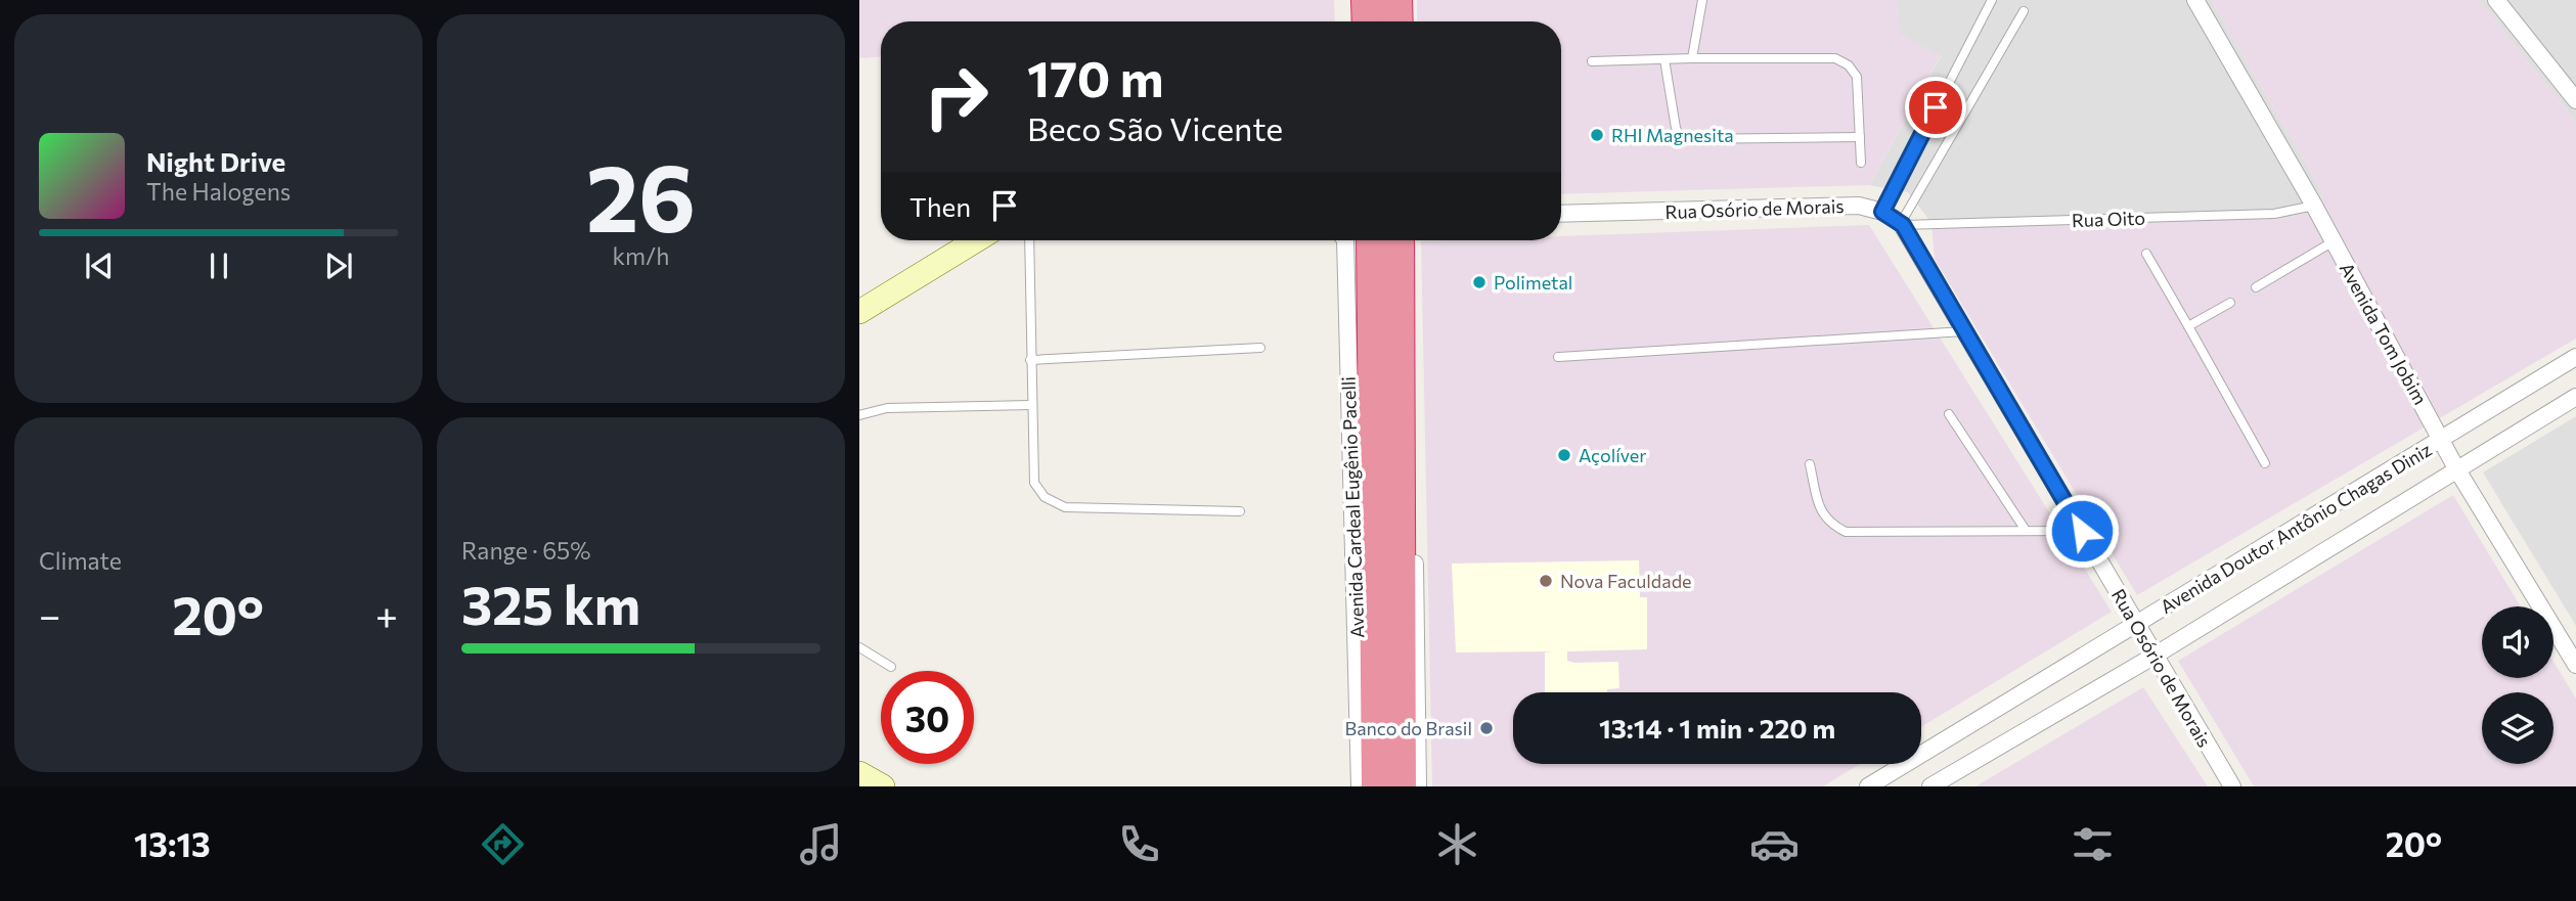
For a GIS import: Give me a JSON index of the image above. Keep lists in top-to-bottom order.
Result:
{
  "streets": {
    "highway": ["Avenida Cardeal Eugênio Pacelli"],
    "street": ["Rua Osório de Morais", "Avenida Tom Jobim", "Avenida Doutor Antônio Chagas Diniz"],
    "lane": ["Rua Oito"]
  },
  "crossings": [
    ["Rua Osório de Morais", "Rua Oito"],
    ["Rua Osório de Morais", "Avenida Doutor Antônio Chagas Diniz"],
    ["Rua Oito", "Avenida Tom Jobim"],
    ["Avenida Tom Jobim", "Avenida Doutor Antônio Chagas Diniz"]
  ],
  "places": [
    "RHI Magnesita",
    "Polimetal",
    "Açolíver",
    "Nova Faculdade",
    "Banco do Brasil"
  ],
  "page": {
    "tile": [
      ["26", "km/h"],
      "Climate",
      ["Range · 65%", "325 km"]
    ],
    "turn": ["170 m", "Beco São Vicente"],
    "song": ["Night Drive", "The Halogens"],
    "then": "Then",
    "heat": ["−", "20°", "+"],
    "limit": "30",
    "trip": "13:14 · 1 min · 220 m",
    "tabs": ["13:13", "20°"]
  }
}
